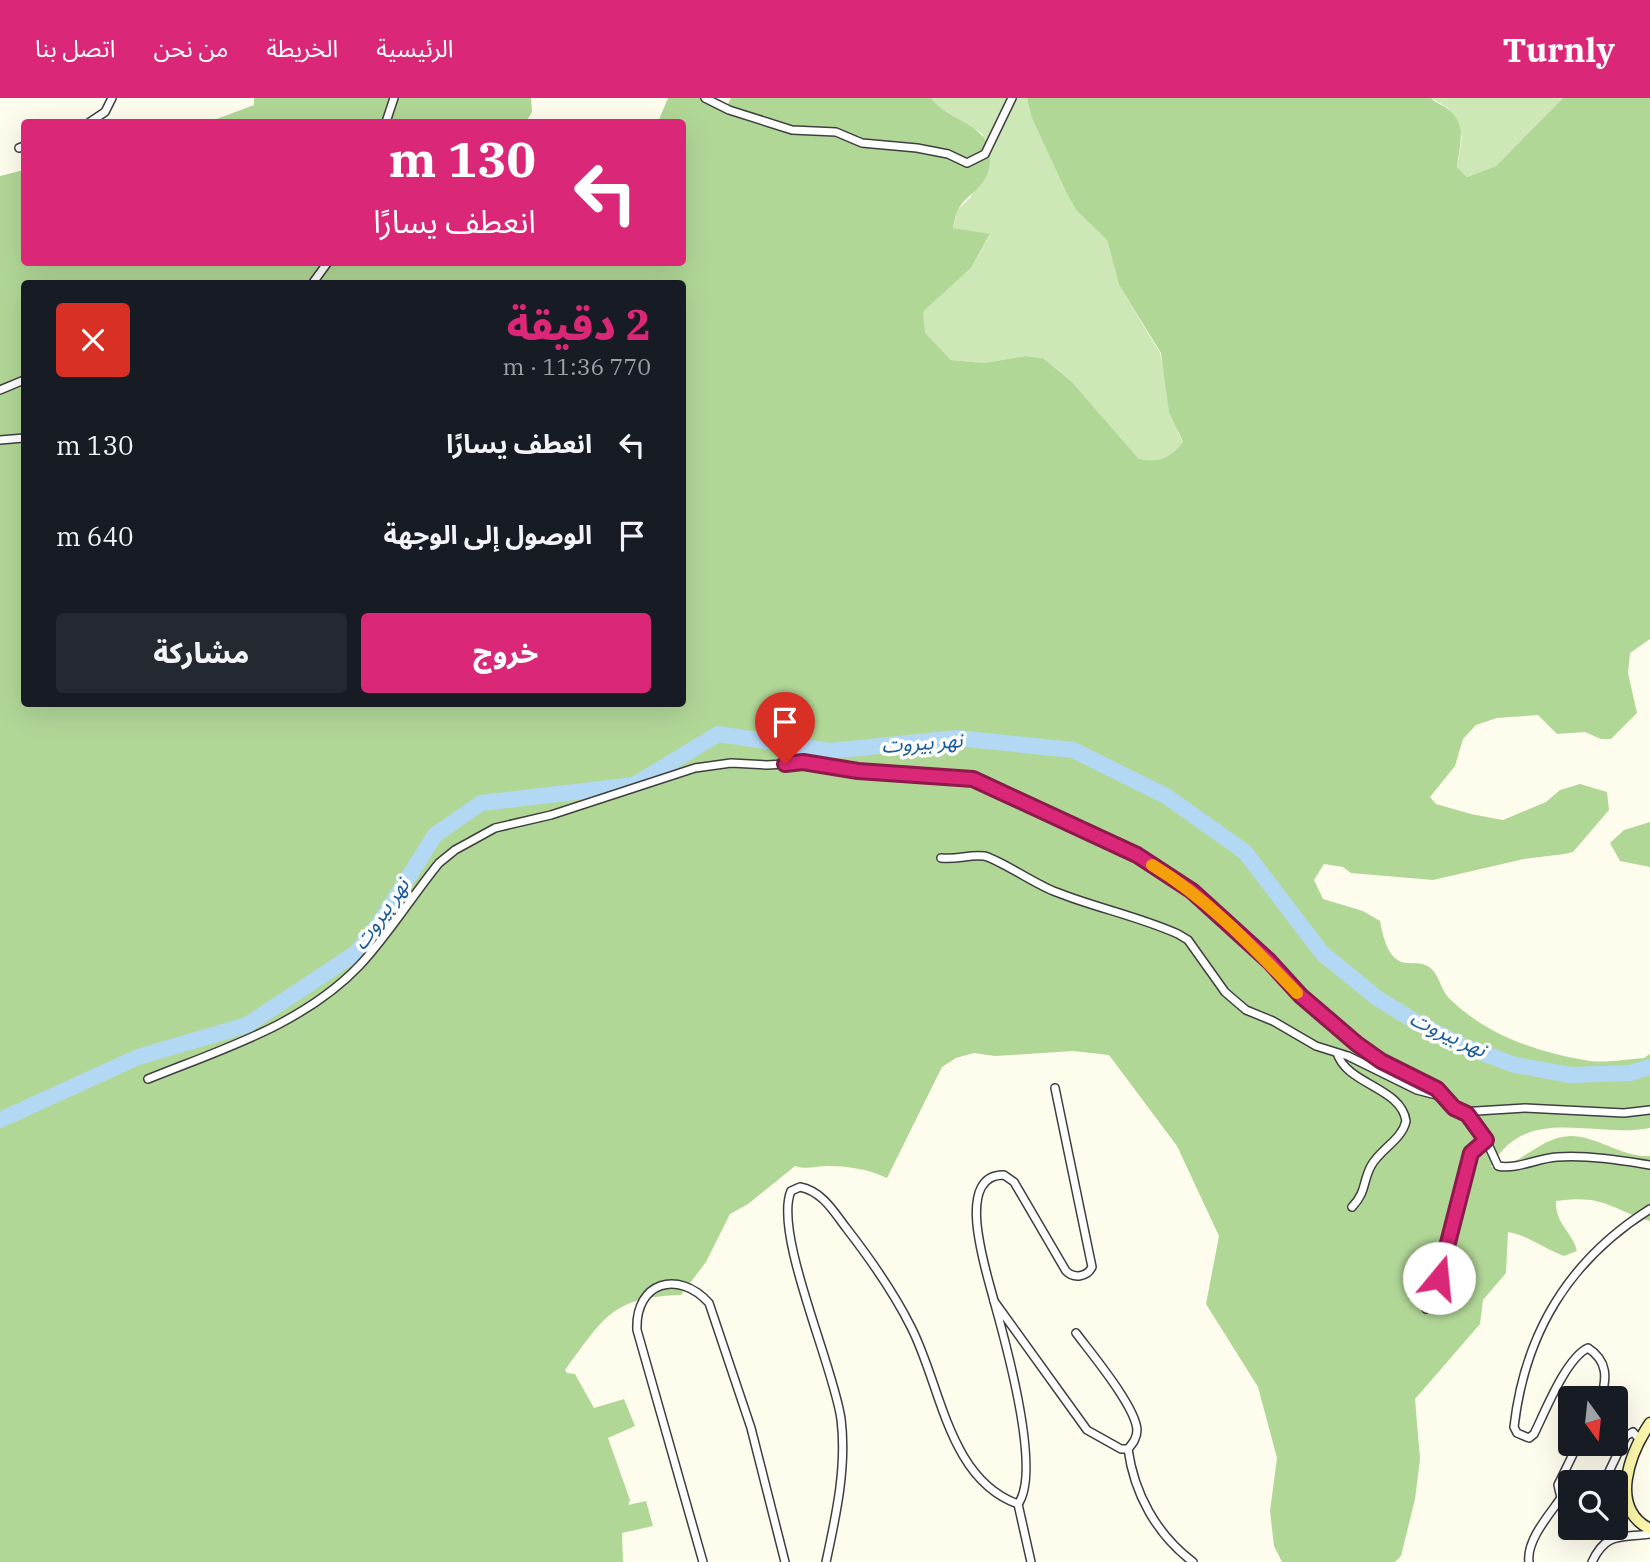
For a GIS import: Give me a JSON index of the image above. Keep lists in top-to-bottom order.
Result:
{
  "water": ["نهر بيروت"],
  "north": "bottom",
  "page": {
    "header": "Turnly",
    "nav": [
      "الرئيسية",
      "الخريطة",
      "من نحن",
      "اتصل بنا"
    ],
    "turn": ["130 m", "انعطف يسارًا"],
    "heading": ["2 دقيقة", "770 m · 11:36"],
    "list": [
      {
        "name": "انعطف يسارًا",
        "value": "130 m"
      },
      {
        "name": "الوصول إلى الوجهة",
        "value": "640 m"
      }
    ],
    "buttons": ["خروج", "مشاركة"]
  }
}
